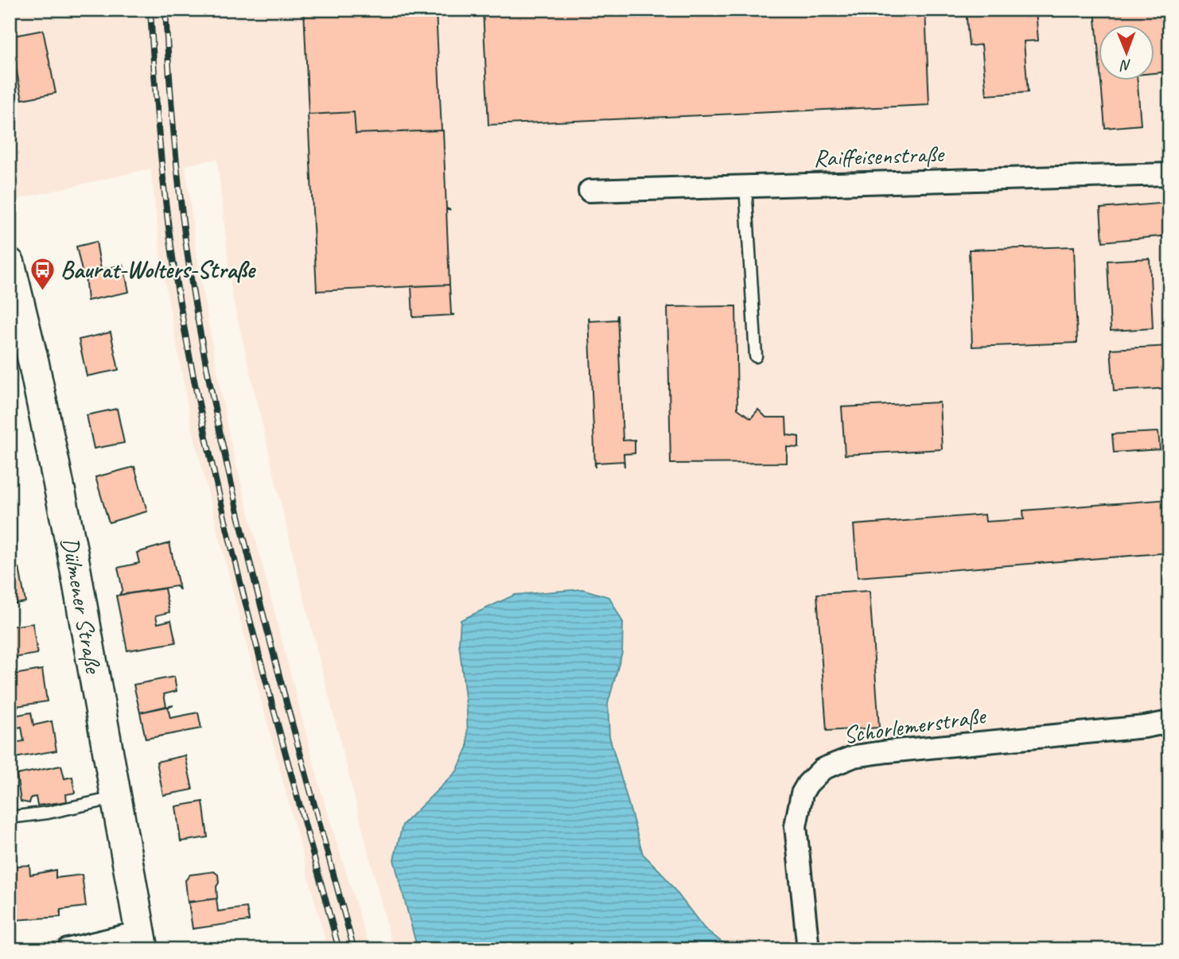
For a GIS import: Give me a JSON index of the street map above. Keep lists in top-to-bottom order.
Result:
{
  "streets": {
    "street": ["Raiffeisenstraße", "Dülmener Straße", "Schorlemerstraße"]
  },
  "places": {
    "bus stop": ["Baurat-Wolters-Straße"]
  },
  "north": "bottom"
}
